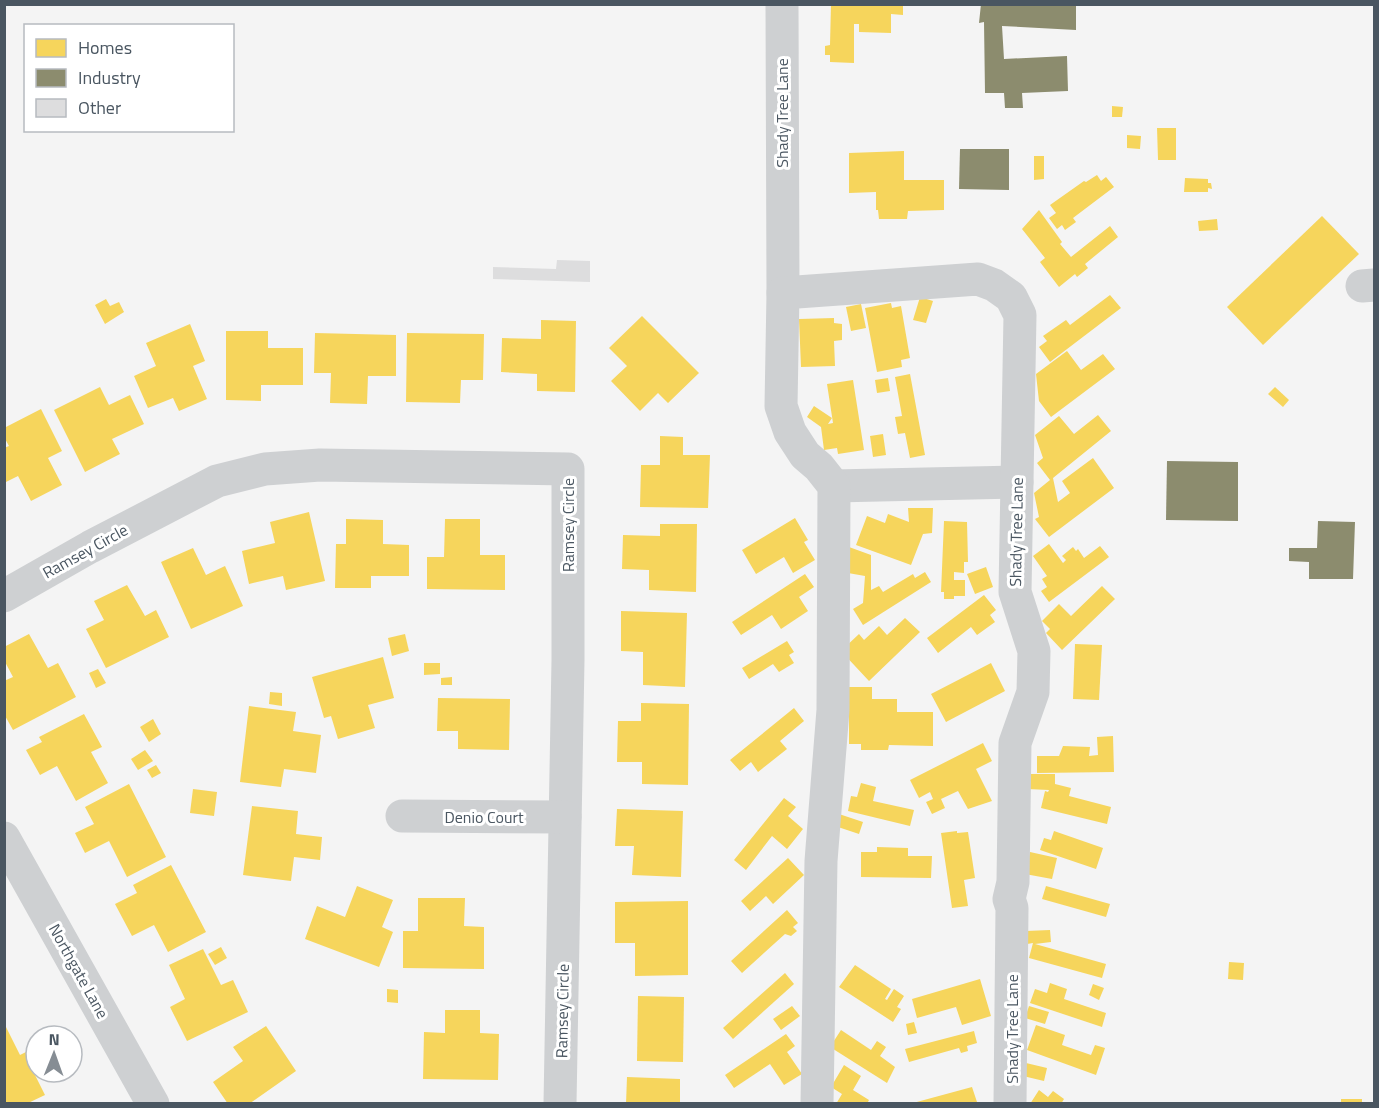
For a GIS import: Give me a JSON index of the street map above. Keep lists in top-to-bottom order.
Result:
{
  "streets": {
    "street": [
      "Shady Tree Lane",
      "Ramsey Circle",
      "Denio Court",
      "Northgate Lane"
    ]
  },
  "crossings": [
    ["Ramsey Circle", "Denio Court"]
  ],
  "legend": ["Homes", "Industry", "Other"],
  "north": "top"
}
